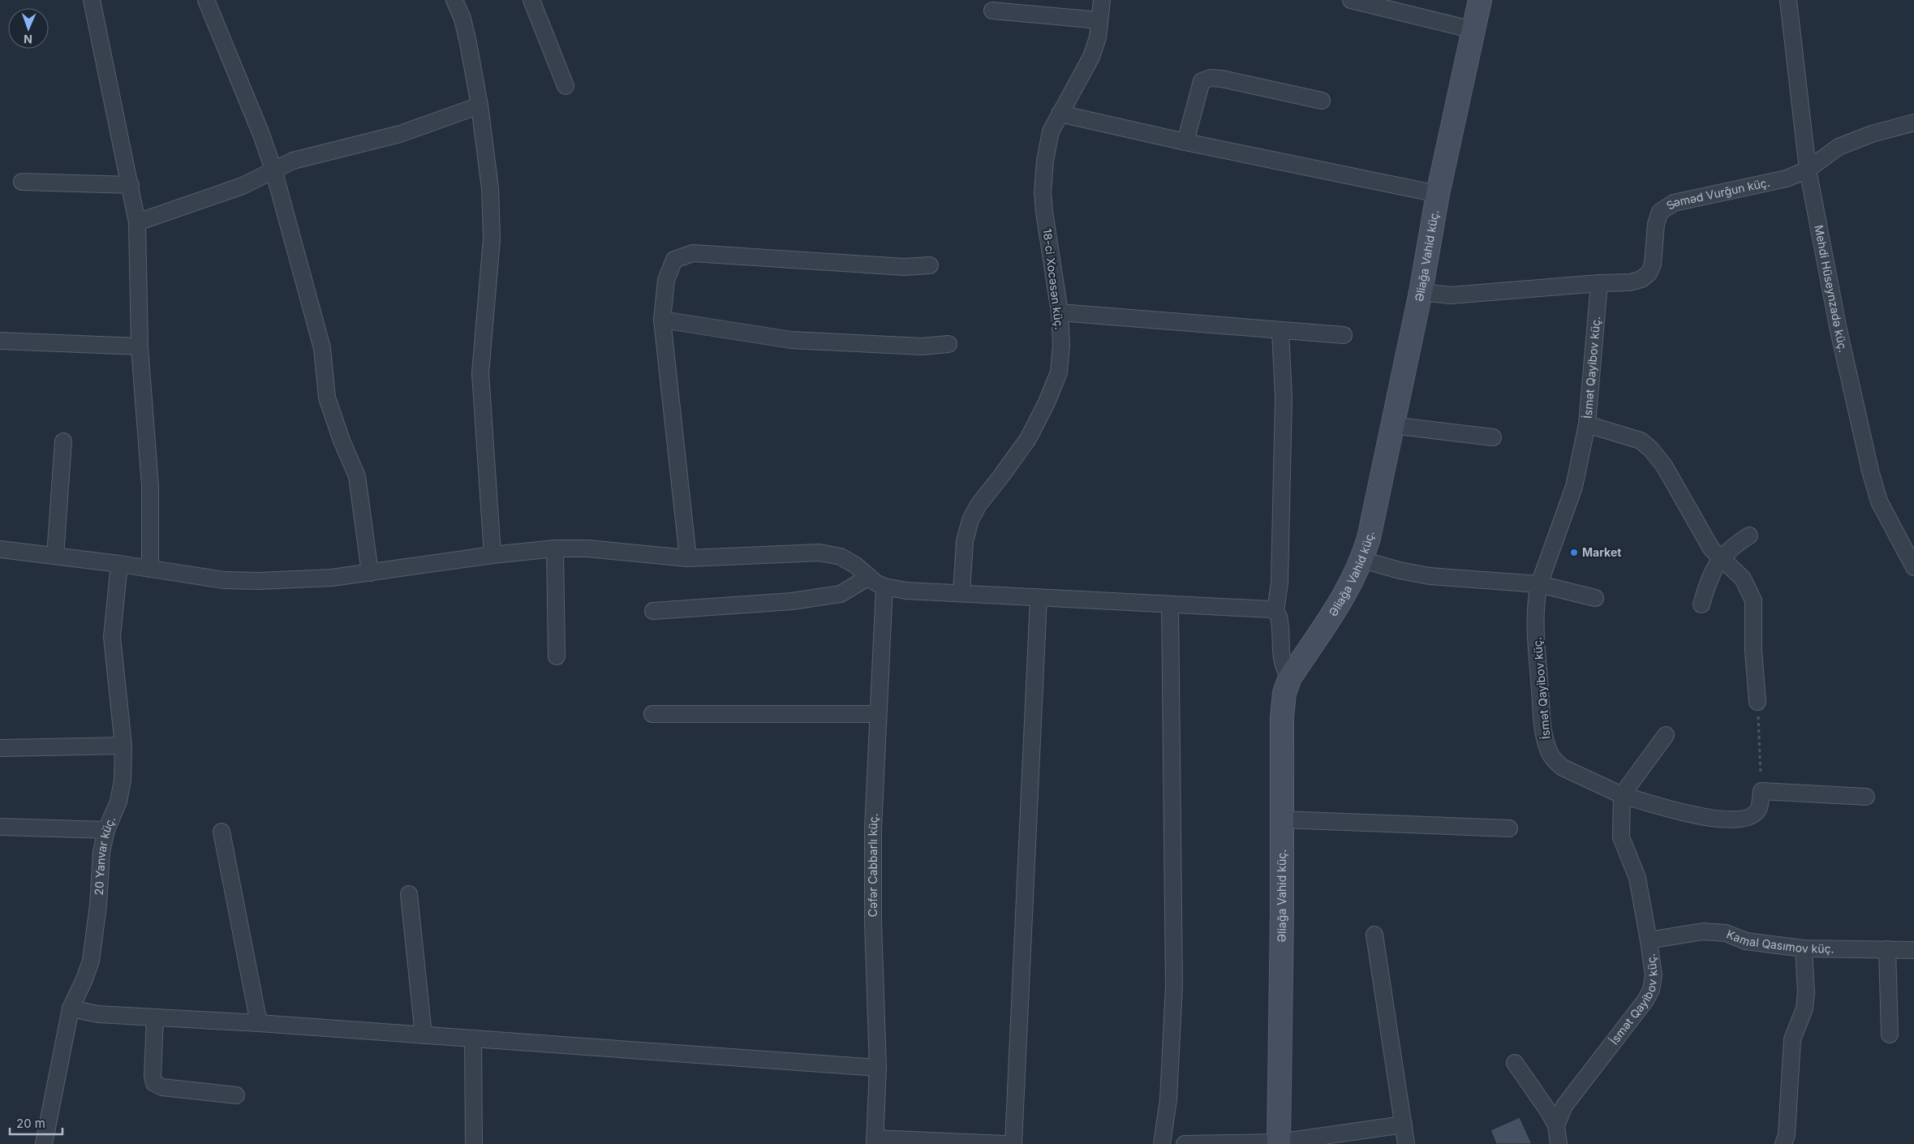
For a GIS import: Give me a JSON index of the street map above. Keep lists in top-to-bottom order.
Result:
{
  "streets": {
    "street": [
      "Səməd Vurğun küç.",
      "Əliağa Vahid küç.",
      "18-ci Xocəsən küç.",
      "Mehdi Hüseynzadə küç.",
      "İsmət Qayibov küç.",
      "20 Yanvar küç.",
      "Cəfər Cabbarlı küç.",
      "Kamal Qasımov küç."
    ]
  },
  "crossings": [
    ["Səməd Vurğun küç.", "Əliağa Vahid küç."],
    ["Səməd Vurğun küç.", "Mehdi Hüseynzadə küç."],
    ["Səməd Vurğun küç.", "İsmət Qayibov küç."],
    ["İsmət Qayibov küç.", "Kamal Qasımov küç."]
  ],
  "places": ["Market"],
  "scale_bar": "20 m",
  "north": "bottom"
}
